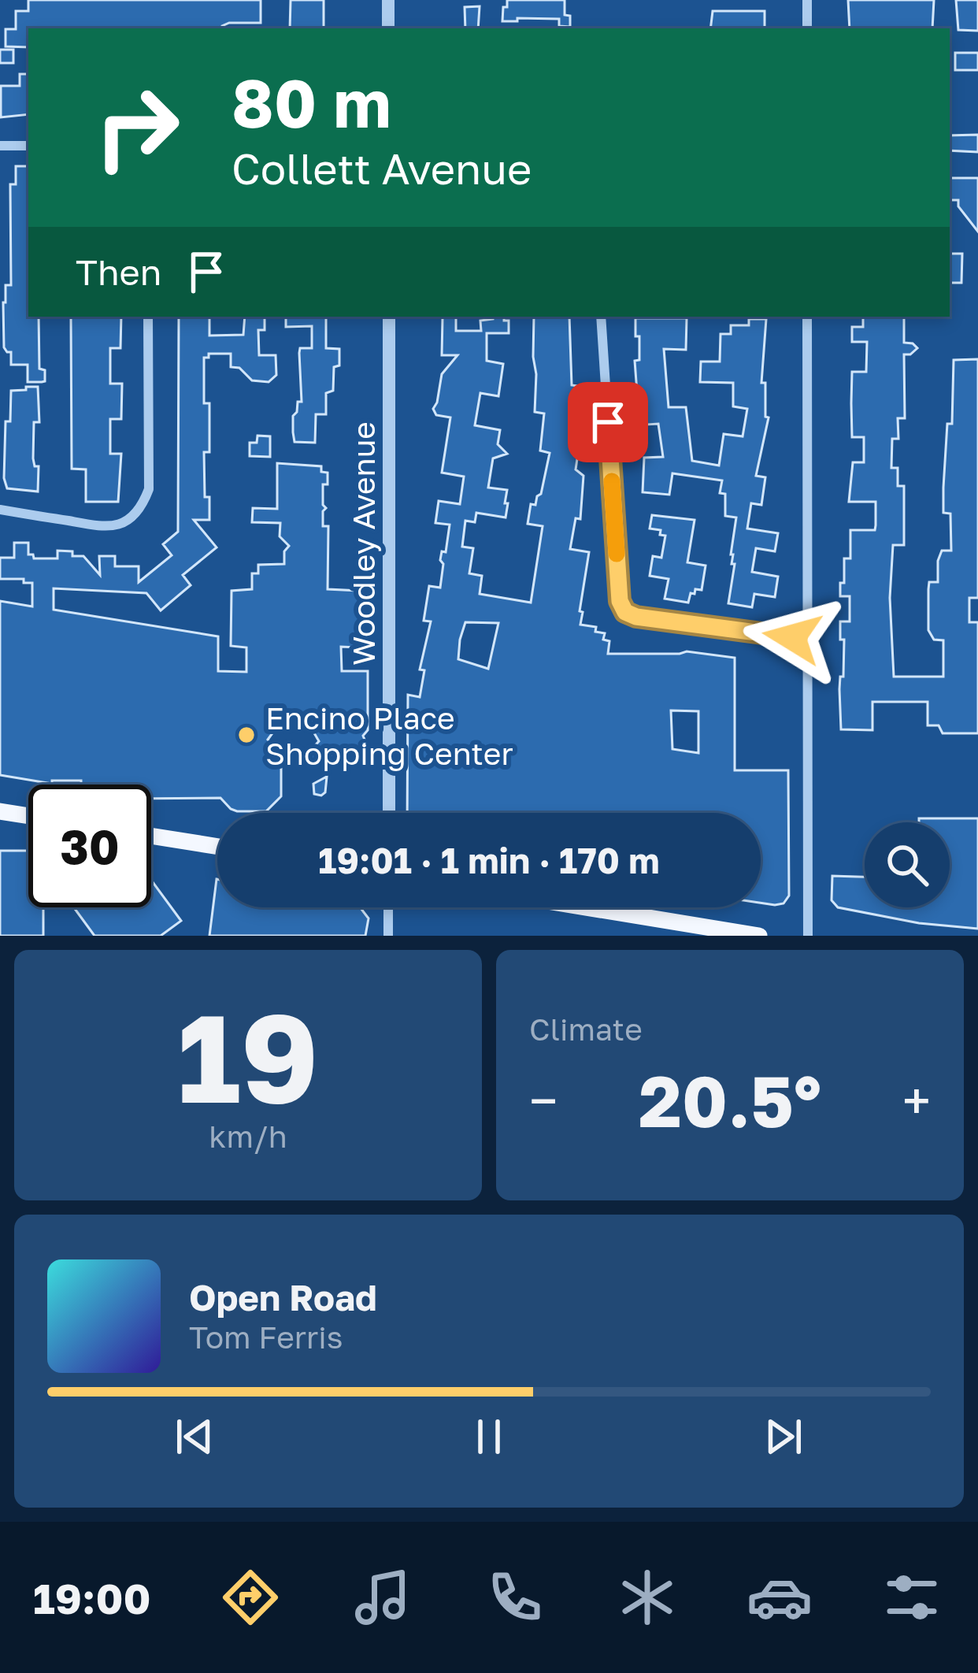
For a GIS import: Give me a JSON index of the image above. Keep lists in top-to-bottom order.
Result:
{
  "streets": {
    "street": ["Woodley Avenue"]
  },
  "places": ["Encino Place Shopping Center"],
  "page": {
    "turn": ["80 m", "Collett Avenue"],
    "then": "Then",
    "limit": "30",
    "trip": "19:01 · 1 min · 170 m",
    "tile": [
      ["19", "km/h"],
      "Climate"
    ],
    "heat": ["−", "20.5°", "+"],
    "song": ["Open Road", "Tom Ferris"],
    "tabs": "19:00"
  }
}
